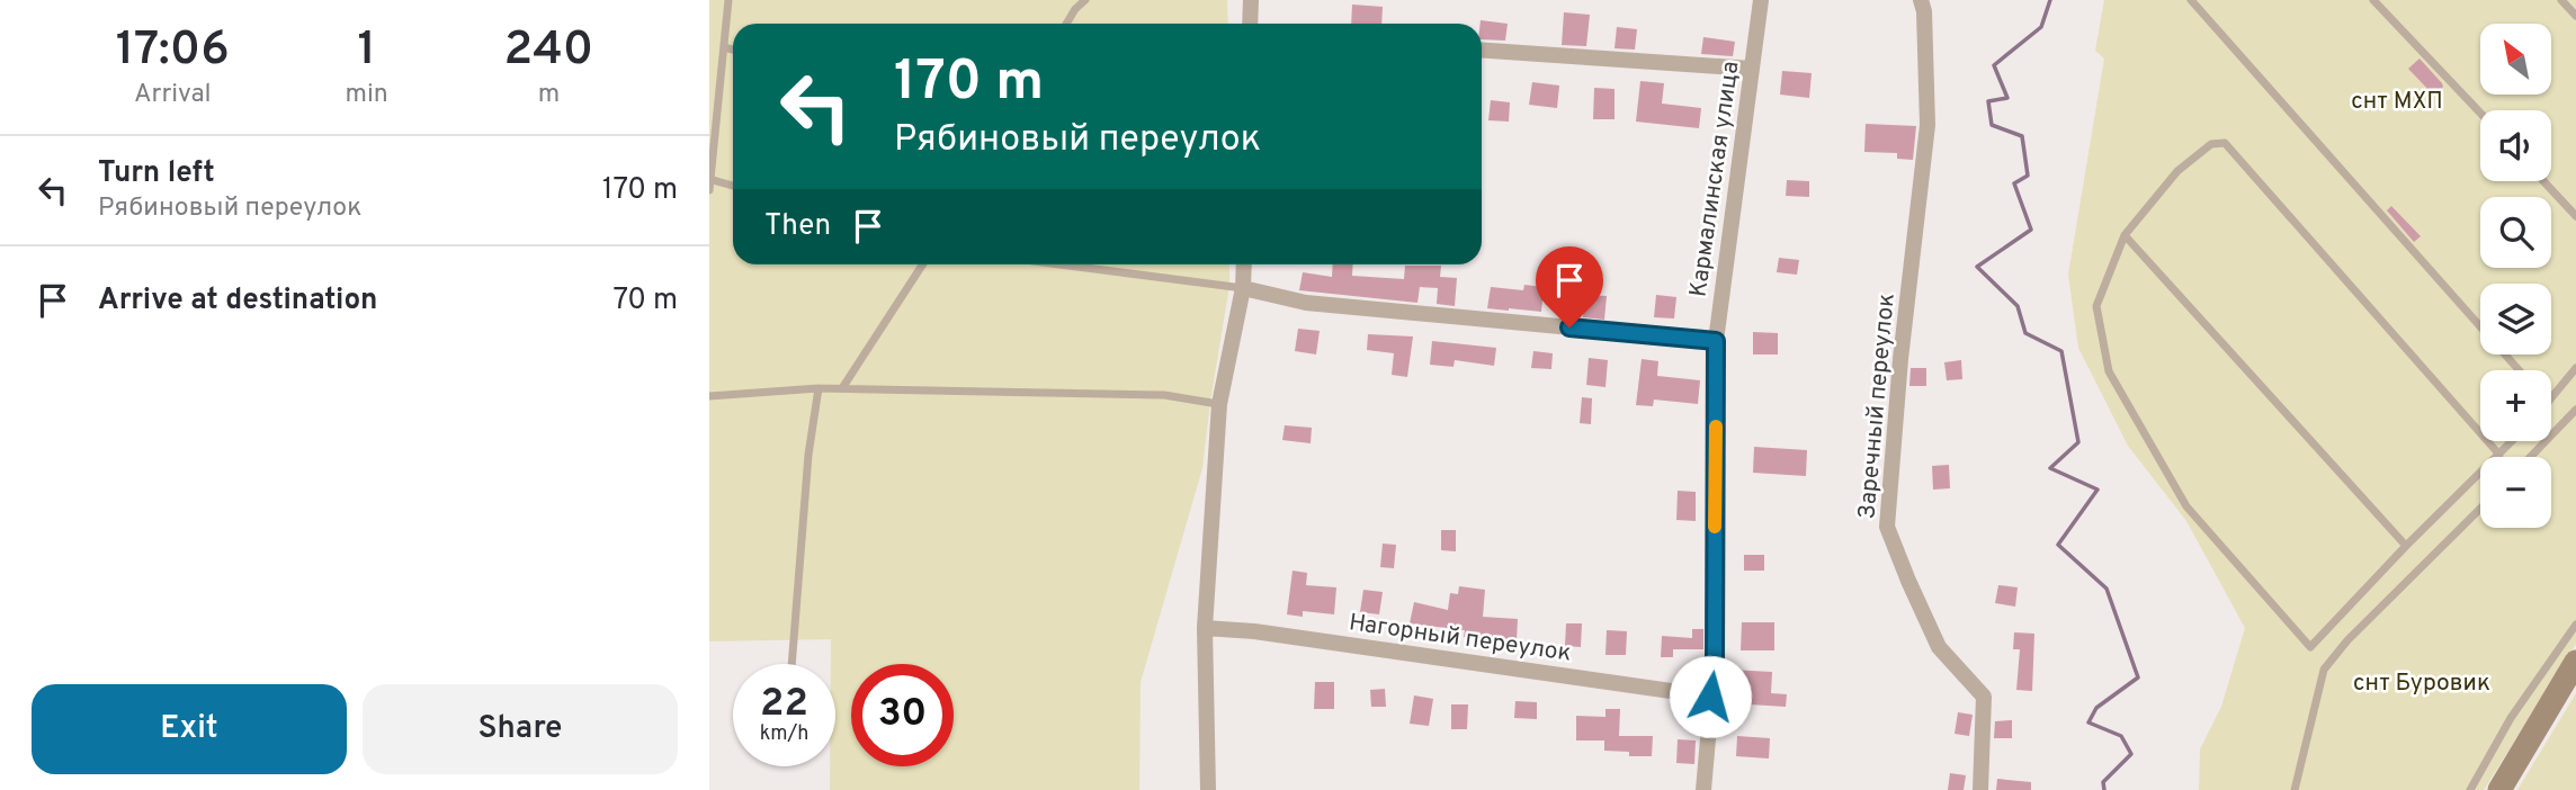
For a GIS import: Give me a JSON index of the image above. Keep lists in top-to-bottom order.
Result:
{
  "streets": {
    "street": ["Кармалинская улица", "Заречный переулок", "Нагорный переулок"]
  },
  "crossings": [
    ["Кармалинская улица", "Нагорный переулок"]
  ],
  "parks": ["снт МХП", "снт Буровик"],
  "north": "top left",
  "page": {
    "eta": [
      "17:06",
      "Arrival",
      "1",
      "min",
      "240",
      "m"
    ],
    "map_buttons": ["+", "−"],
    "turn": ["170 m", "Рябиновый переулок"],
    "list": [
      {
        "name": "Turn left",
        "note": "Рябиновый переулок",
        "value": "170 m"
      },
      {
        "name": "Arrive at destination",
        "value": "70 m"
      }
    ],
    "then": "Then",
    "speed": "22 km/h",
    "limit": "30",
    "buttons": ["Exit", "Share"]
  }
}
